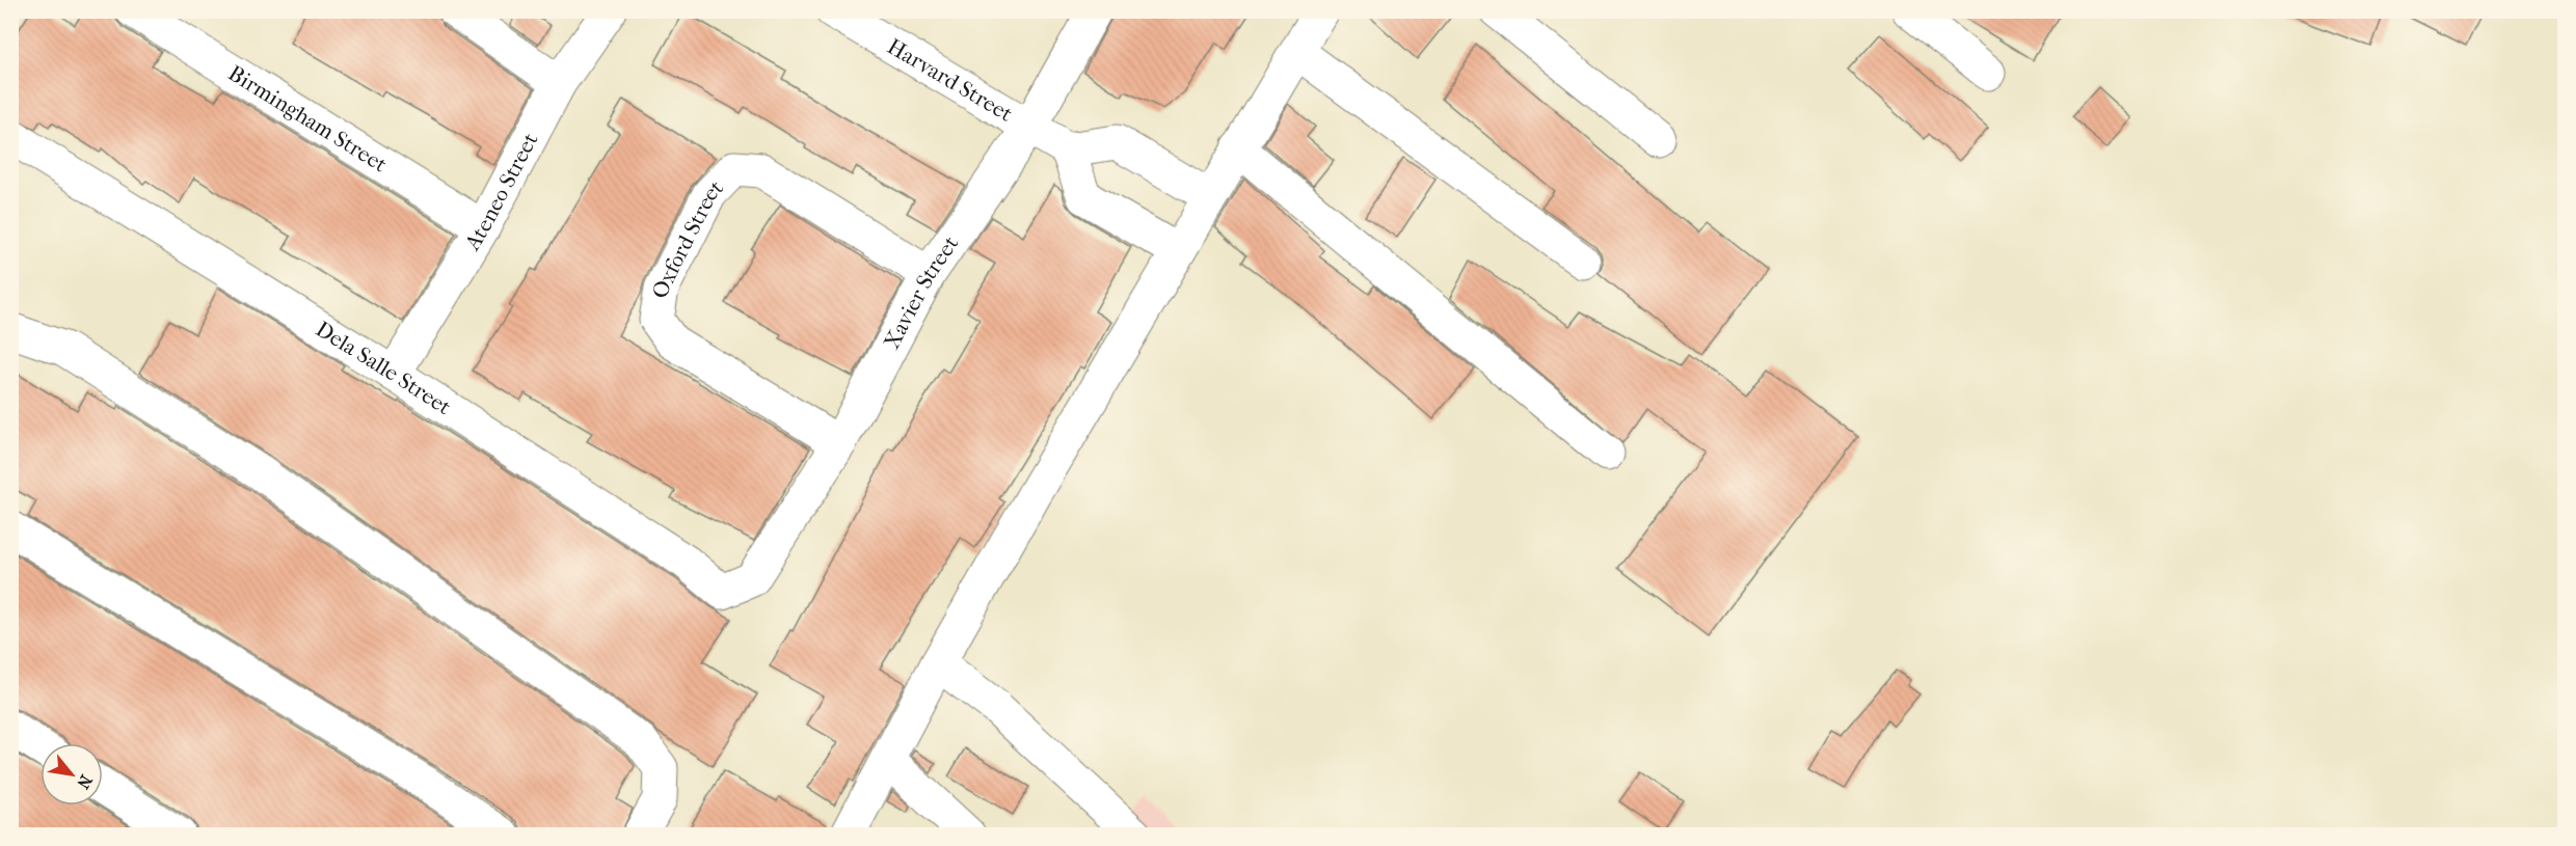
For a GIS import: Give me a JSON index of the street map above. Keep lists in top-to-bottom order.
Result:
{
  "streets": {
    "street": [
      "Harvard Street",
      "Birmingham Street",
      "Ateneo Street",
      "Oxford Street",
      "Xavier Street",
      "Dela Salle Street"
    ]
  },
  "crossings": [
    ["Harvard Street", "Xavier Street"],
    ["Birmingham Street", "Ateneo Street"],
    ["Ateneo Street", "Dela Salle Street"],
    ["Oxford Street", "Xavier Street"],
    ["Xavier Street", "Dela Salle Street"]
  ],
  "north": "bottom right"
}
